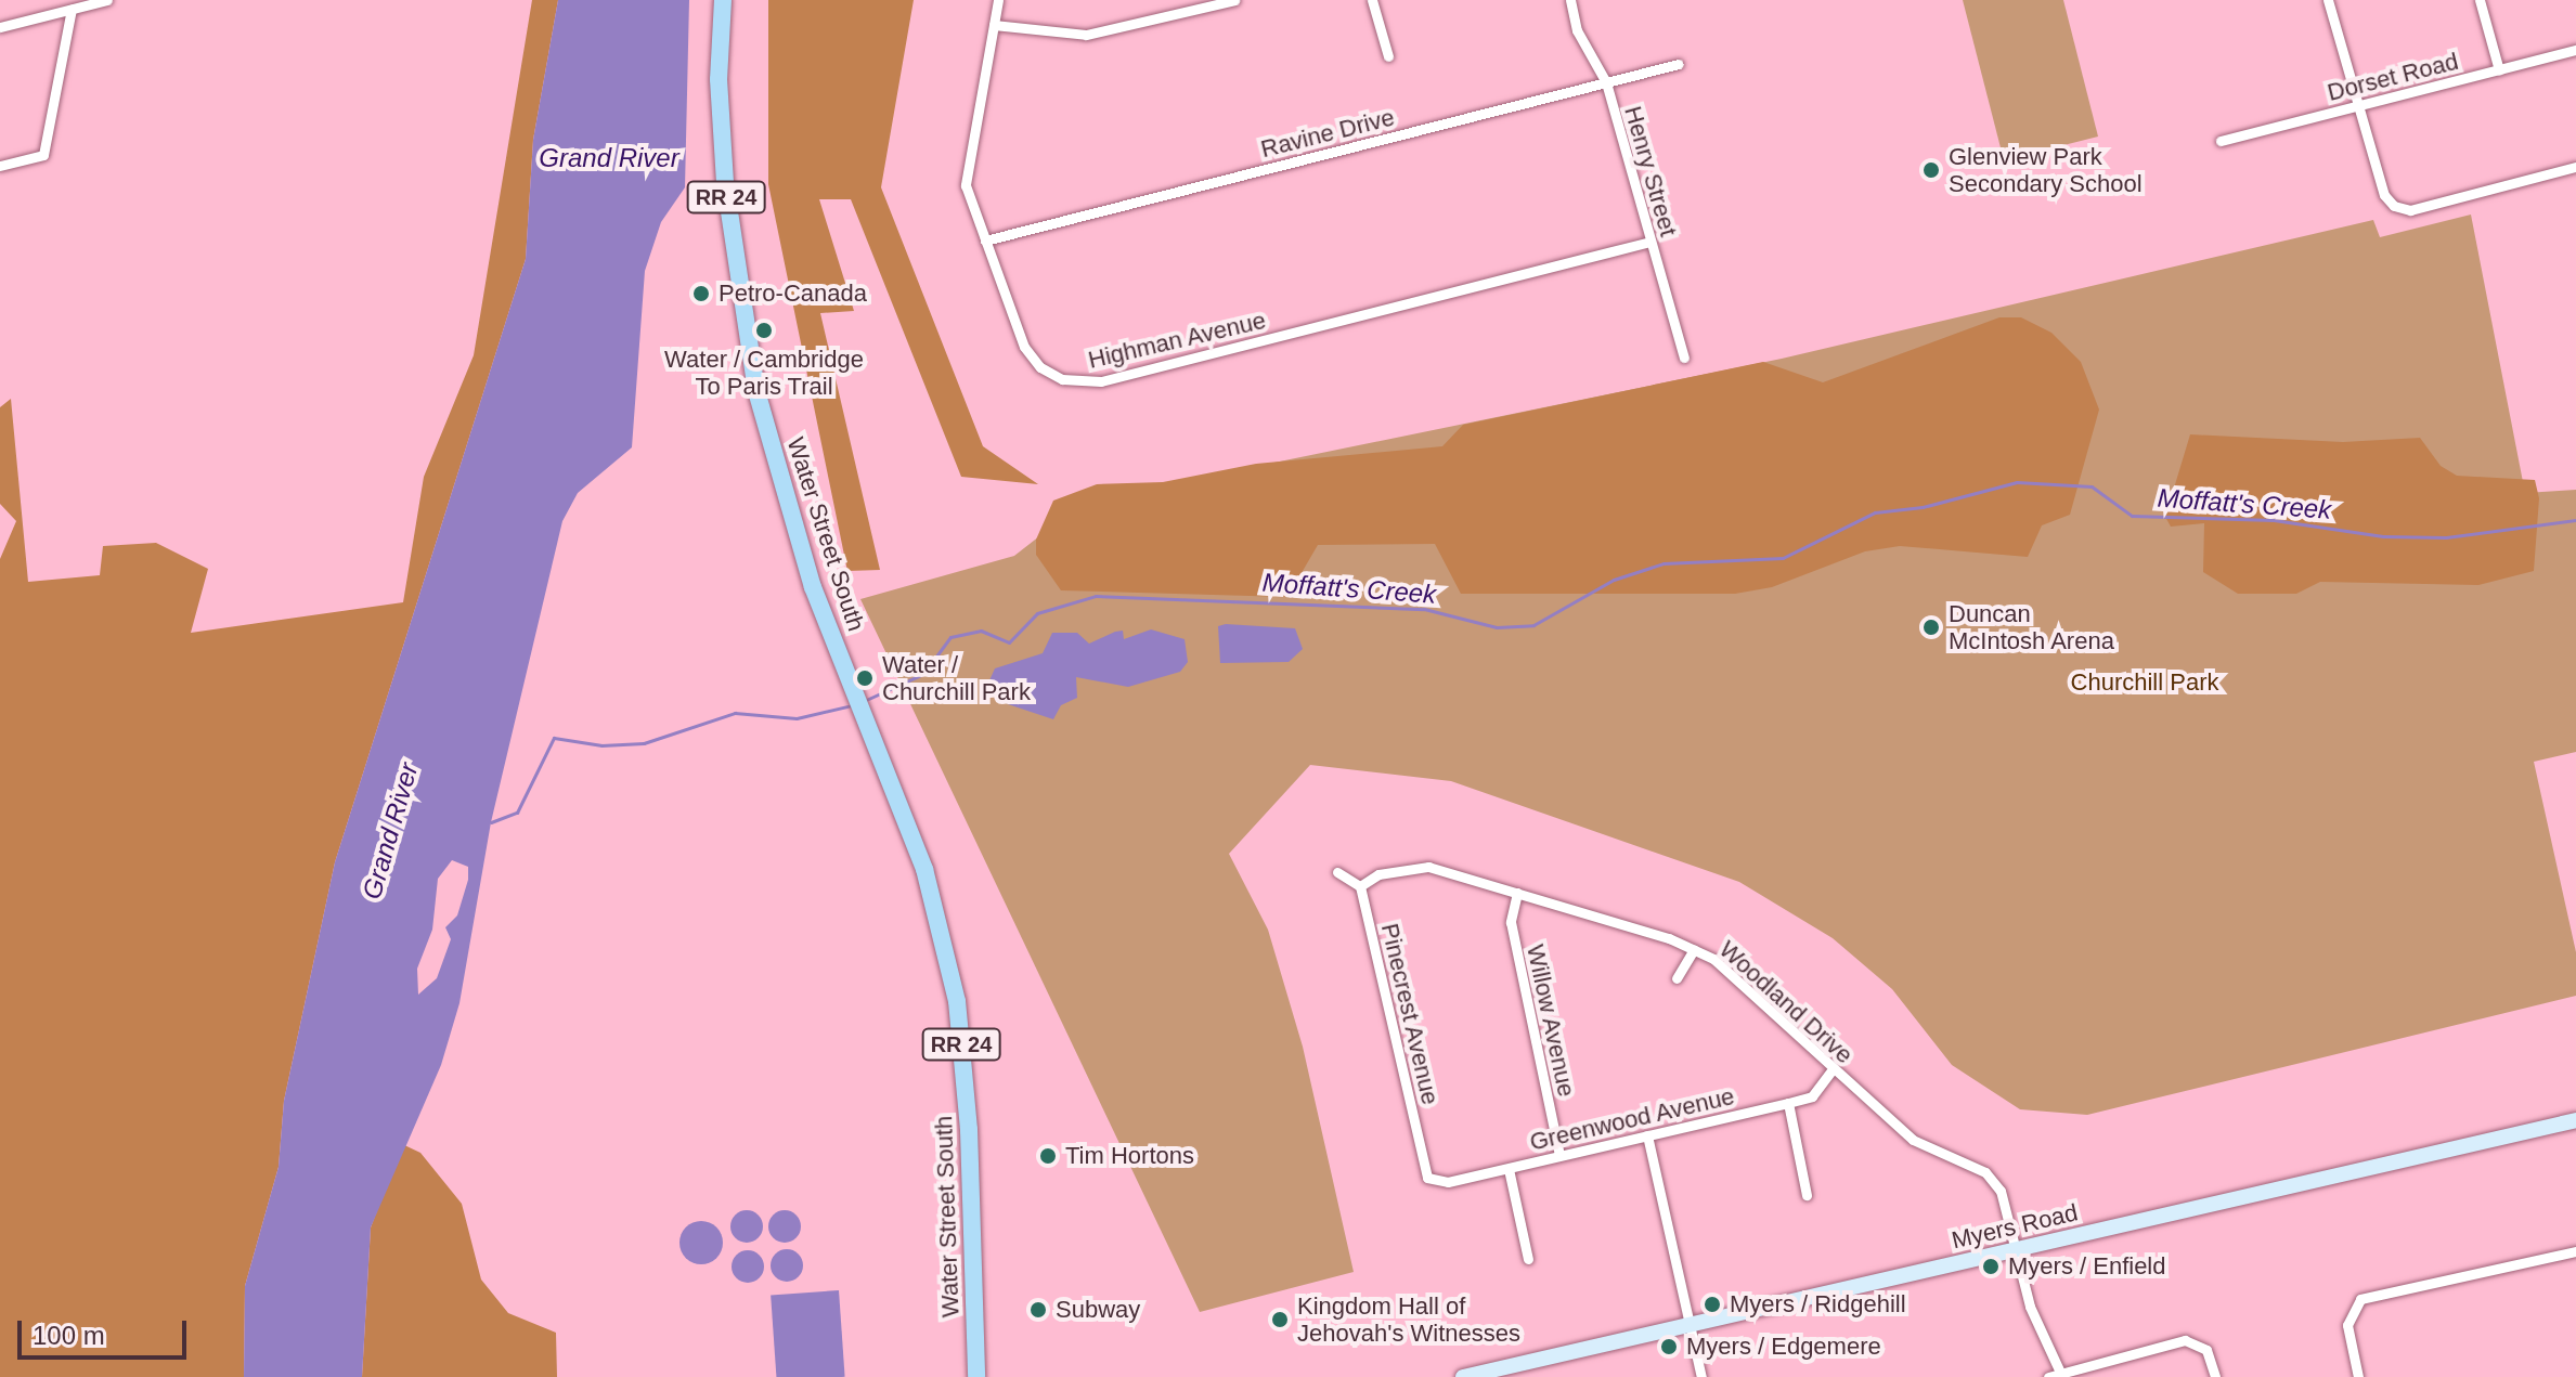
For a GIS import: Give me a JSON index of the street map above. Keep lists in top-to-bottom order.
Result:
{
  "streets": {
    "main road": ["RR 24", "Water Street South", "Myers Road"],
    "street": [
      "Dorset Road",
      "Ravine Drive",
      "Henry Street",
      "Highman Avenue",
      "Woodland Drive",
      "Pinecrest Avenue",
      "Willow Avenue",
      "Greenwood Avenue"
    ]
  },
  "crossings": [
    ["Ravine Drive", "Henry Street"],
    ["Ravine Drive", "Highman Avenue"],
    ["Henry Street", "Highman Avenue"],
    ["Woodland Drive", "Pinecrest Avenue"],
    ["Woodland Drive", "Willow Avenue"],
    ["Woodland Drive", "Greenwood Avenue"],
    ["Woodland Drive", "Myers Road"],
    ["Pinecrest Avenue", "Greenwood Avenue"],
    ["Willow Avenue", "Greenwood Avenue"]
  ],
  "water": ["Grand River", "Moffatt's Creek"],
  "parks": ["Churchill Park"],
  "places": [
    "Glenview Park Secondary School",
    "Petro-Canada",
    "Water / Cambridge To Paris Trail",
    "Duncan McIntosh Arena",
    "Water / Churchill Park",
    "Tim Hortons",
    "Myers / Enfield",
    "Myers / Ridgehill",
    "Subway",
    "Kingdom Hall of Jehovah's Witnesses",
    "Myers / Edgemere"
  ],
  "scale_bar": "100 m"
}
